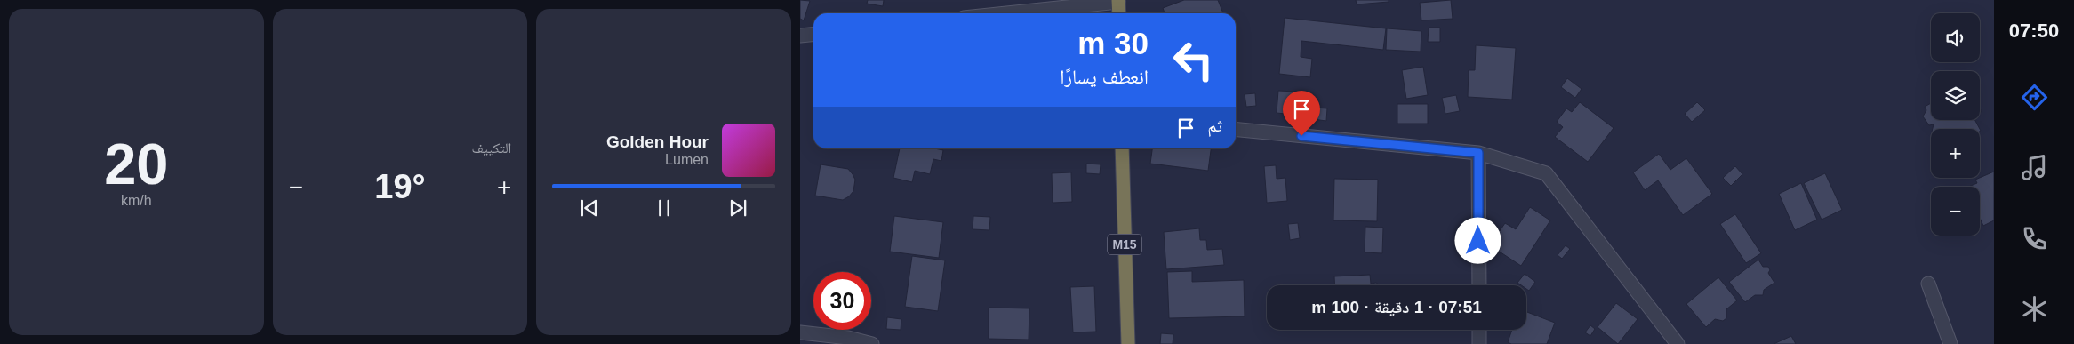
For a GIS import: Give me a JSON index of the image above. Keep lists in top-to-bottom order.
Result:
{
  "streets": {
    "highway": ["M15"]
  },
  "page": {
    "tabs": "07:50",
    "tile": [
      "التكييف",
      ["20", "km/h"]
    ],
    "map_buttons": ["+", "−"],
    "turn": ["30 m", "انعطف يسارًا"],
    "then": "ثم",
    "song": ["Golden Hour", "Lumen"],
    "heat": ["−", "19°", "+"],
    "limit": "30",
    "trip": "07:51 · 1 دقيقة · 100 m"
  }
}
